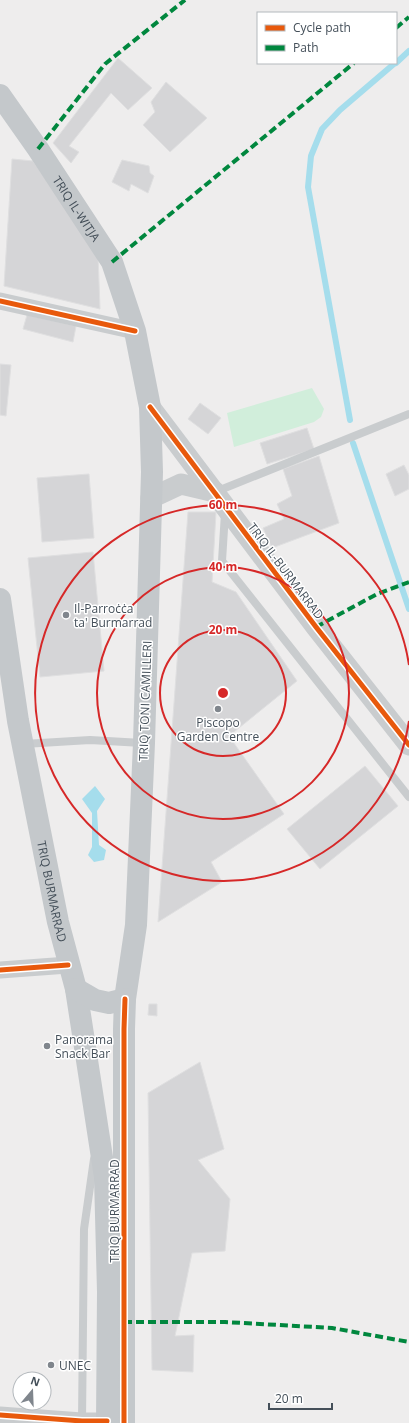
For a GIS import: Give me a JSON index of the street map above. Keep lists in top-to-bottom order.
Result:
{
  "streets": {
    "main road": ["TRIQ IL-WITJA", "TRIQ TONI CAMILLERI", "TRIQ BURMARRAD"],
    "street": ["TRIQ IL-BURMARRAD"]
  },
  "crossings": [
    ["TRIQ IL-WITJA", "TRIQ TONI CAMILLERI"],
    ["TRIQ IL-BURMARRAD", "TRIQ TONI CAMILLERI"],
    ["TRIQ TONI CAMILLERI", "TRIQ BURMARRAD"]
  ],
  "places": [
    "Il-Parroċċa ta' Burmarrad",
    "Piscopo Garden Centre",
    "Panorama Snack Bar",
    "UNEC"
  ],
  "legend": ["Cycle path", "Path"],
  "scale_bar": "20 m",
  "north": "top",
  "rings": ["60 m", "40 m", "20 m"]
}
